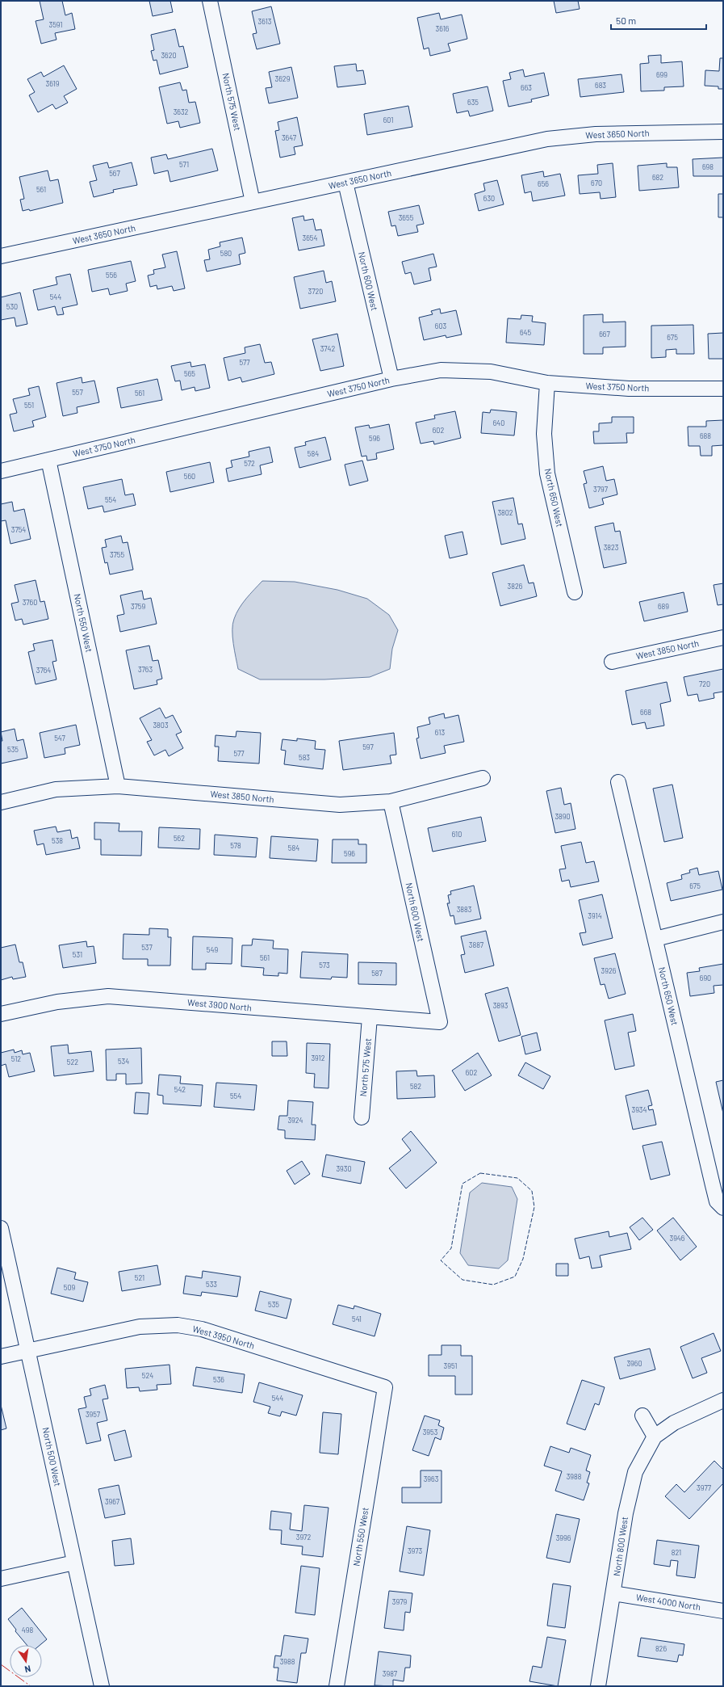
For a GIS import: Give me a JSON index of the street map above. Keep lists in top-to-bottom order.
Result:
{
  "streets": {
    "street": [
      "North 575 West",
      "West 3650 North",
      "North 600 West",
      "West 3750 North",
      "North 650 West",
      "North 550 West",
      "West 3850 North",
      "West 3900 North",
      "West 3950 North",
      "North 500 West",
      "North 800 West",
      "West 4000 North"
    ]
  },
  "crossings": [
    ["North 575 West", "West 3650 North"],
    ["North 575 West", "West 3900 North"],
    ["West 3650 North", "North 600 West"],
    ["North 600 West", "West 3750 North"],
    ["North 600 West", "West 3850 North"],
    ["North 600 West", "West 3900 North"],
    ["West 3750 North", "North 650 West"],
    ["West 3750 North", "North 550 West"],
    ["North 550 West", "West 3850 North"],
    ["North 550 West", "West 3950 North"],
    ["West 3950 North", "North 500 West"],
    ["North 800 West", "West 4000 North"]
  ],
  "house_numbers": [
    "3613",
    "3591",
    "3616",
    "3620",
    "699",
    "3629",
    "3619",
    "683",
    "663",
    "635",
    "3632",
    "601",
    "3647",
    "571",
    "698",
    "567",
    "682",
    "670",
    "656",
    "561",
    "630",
    "3655",
    "3654",
    "580",
    "556",
    "3720",
    "544",
    "530",
    "603",
    "645",
    "667",
    "675",
    "3742",
    "577",
    "565",
    "557",
    "561",
    "551",
    "640",
    "602",
    "688",
    "596",
    "584",
    "572",
    "560",
    "3797",
    "554",
    "3802",
    "3754",
    "3823",
    "3755",
    "3826",
    "3760",
    "3759",
    "689",
    "3763",
    "3764",
    "720",
    "668",
    "3803",
    "613",
    "547",
    "597",
    "535",
    "577",
    "583",
    "3890",
    "610",
    "562",
    "538",
    "578",
    "584",
    "596",
    "675",
    "3883",
    "3914",
    "3887",
    "537",
    "549",
    "531",
    "561",
    "573",
    "3926",
    "587",
    "690",
    "3893",
    "3912",
    "512",
    "534",
    "522",
    "602",
    "582",
    "542",
    "554",
    "3934",
    "3924",
    "3930",
    "3946",
    "521",
    "533",
    "509",
    "535",
    "541",
    "3960",
    "3951",
    "524",
    "536",
    "544",
    "3957",
    "3953",
    "3988",
    "3963",
    "3977",
    "3967",
    "3972",
    "3996",
    "3973",
    "821",
    "3979",
    "498",
    "826",
    "3988",
    "3987"
  ],
  "scale_bar": "50 m",
  "north": "bottom"
}
